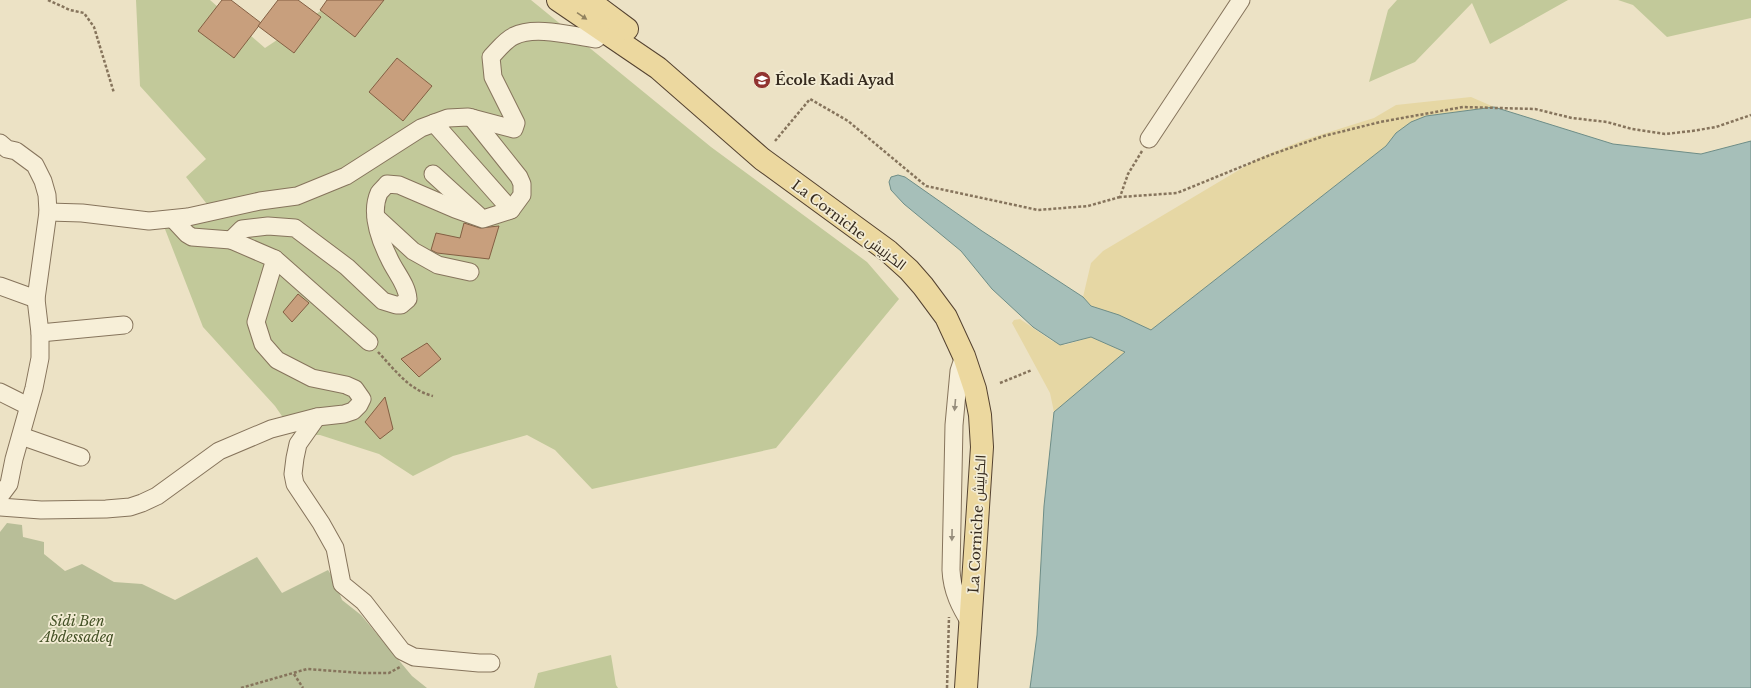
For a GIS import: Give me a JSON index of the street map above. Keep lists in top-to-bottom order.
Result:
{
  "streets": {
    "main road": ["La Corniche الكرنيش"]
  },
  "parks": ["Sidi Ben Abdessadeq"],
  "places": {
    "school or university": ["École Kadi Ayad"]
  }
}
